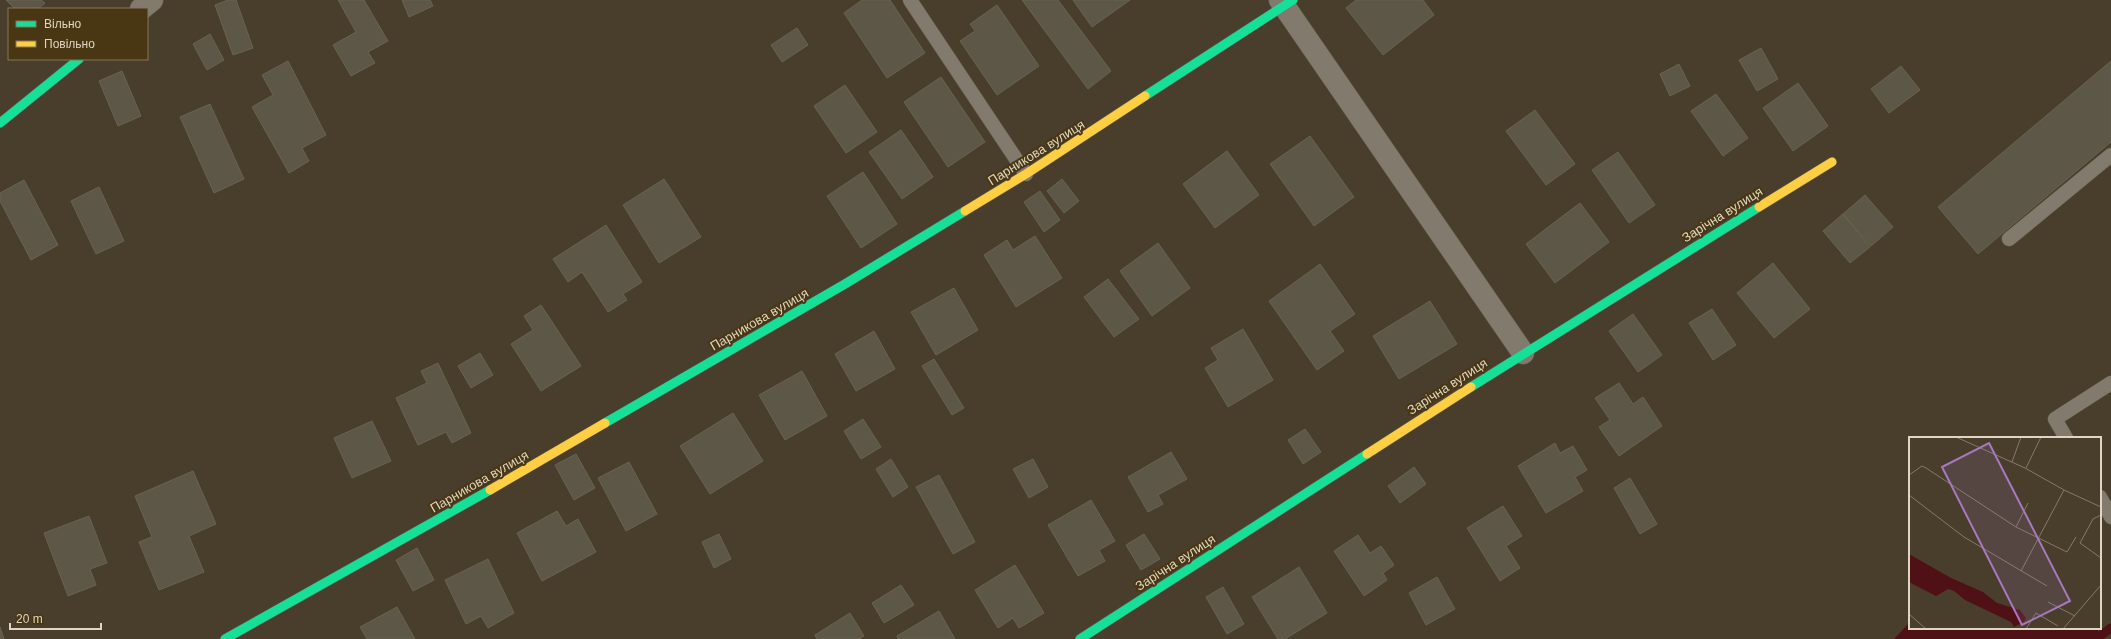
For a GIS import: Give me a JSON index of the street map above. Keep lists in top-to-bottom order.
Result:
{
  "streets": {
    "street": ["Парникова вулиця", "Зарічна вулиця"]
  },
  "legend": ["Вільно", "Повільно"],
  "scale_bar": "20 m"
}
